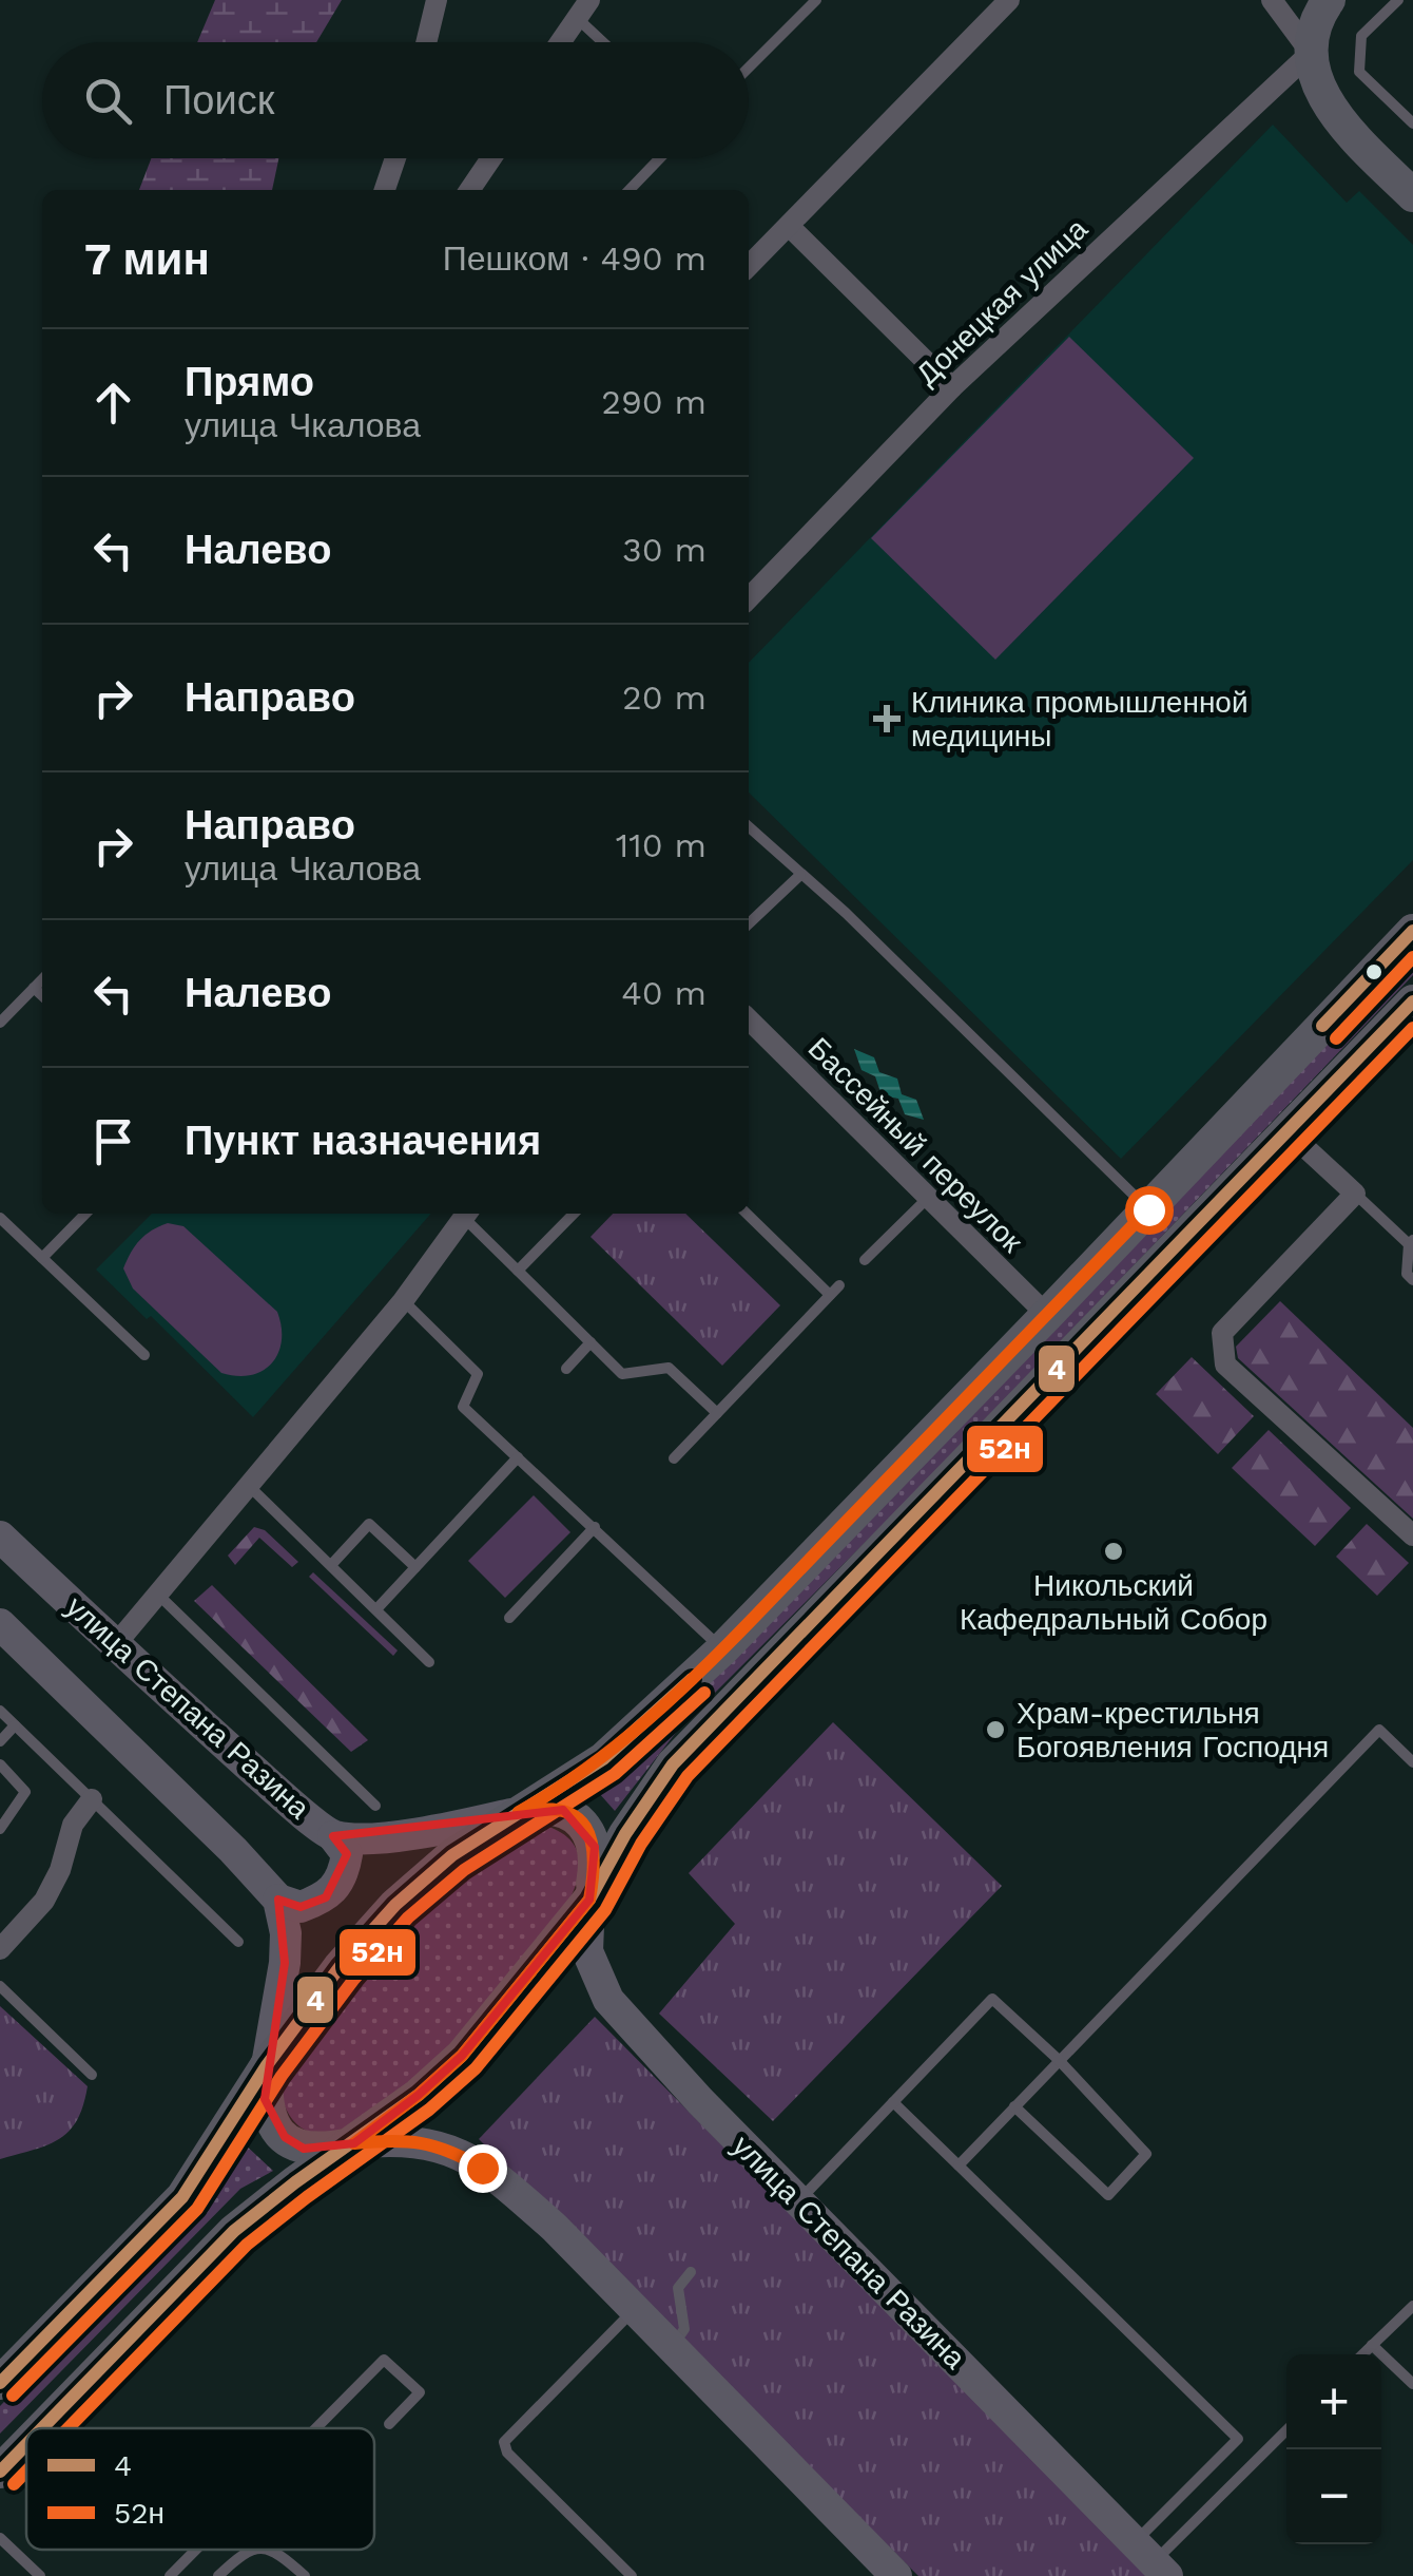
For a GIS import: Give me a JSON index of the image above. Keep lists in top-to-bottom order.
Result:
{
  "streets": {
    "main road": ["улица Степана Разина"],
    "street": ["Донецкая улица", "Бассейный переулок"]
  },
  "places": {
    "health": ["Клиника промышленной медицины"],
    "other": ["Никольский Кафедральный Собор", "Храм-крестильня Богоявления Господня"]
  },
  "lines": ["transit line 4", "transit line 52н"],
  "legend": ["4", "52н"],
  "page": {
    "search": "Поиск",
    "heading": ["7 мин", "Пешком · 490 m"],
    "list": [
      ["Прямо", "улица Чкалова", "290 m"],
      ["Налево", "30 m"],
      ["Направо", "20 m"],
      ["Направо", "улица Чкалова", "110 m"],
      ["Налево", "40 m"],
      "Пункт назначения"
    ],
    "map_buttons": ["+", "−"]
  }
}
